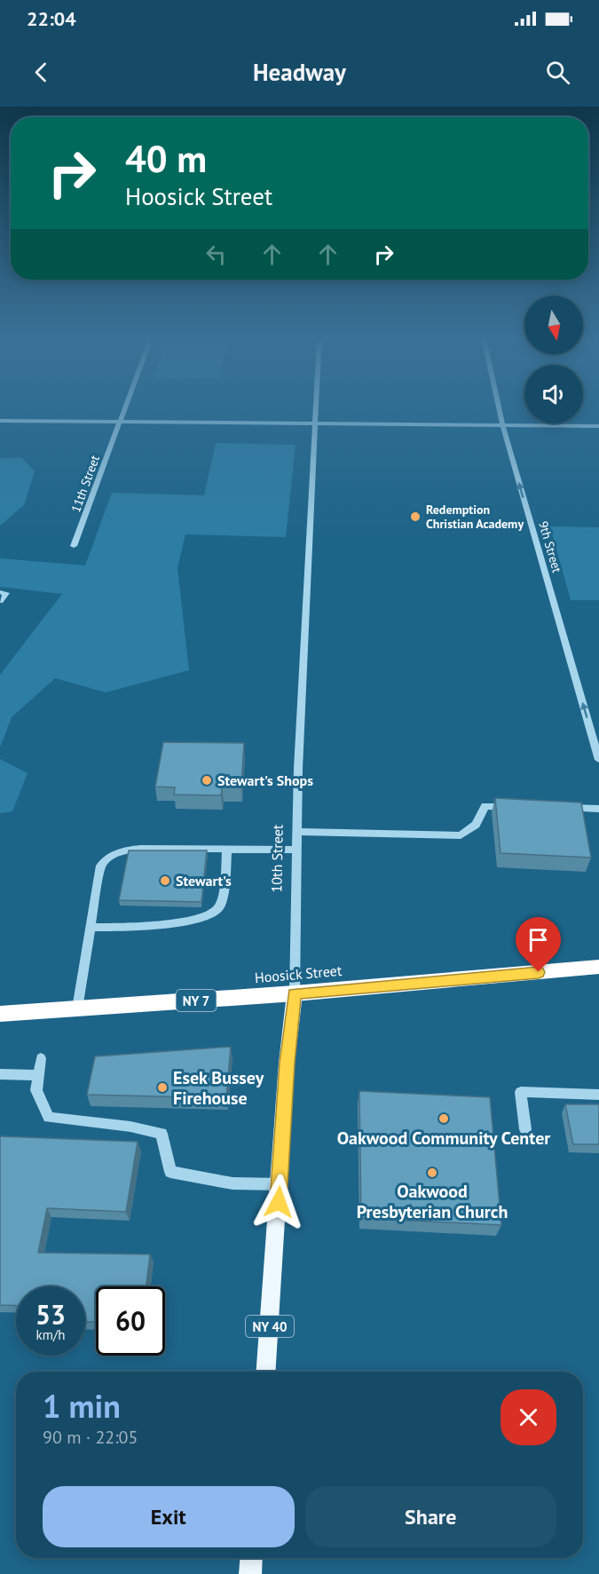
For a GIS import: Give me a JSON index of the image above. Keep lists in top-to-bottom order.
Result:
{
  "streets": {
    "highway": ["Hoosick Street", "NY 7"],
    "main road": ["10th Street", "NY 40"],
    "street": ["11th Street", "9th Street"]
  },
  "crossings": [
    ["10th Street", "Hoosick Street"]
  ],
  "one_way": ["9th Street"],
  "places": [
    "Redemption Christian Academy",
    "Stewart's Shops",
    "Stewart's",
    "Esek Bussey Firehouse",
    "Oakwood Community Center",
    "Oakwood Presbyterian Church"
  ],
  "north": "bottom",
  "page": {
    "status": "22:04",
    "header": "Headway",
    "turn": ["40 m", "Hoosick Street"],
    "speed": "53 km/h",
    "limit": "60",
    "heading": ["1 min", "90 m · 22:05"],
    "buttons": ["Exit", "Share"]
  }
}
